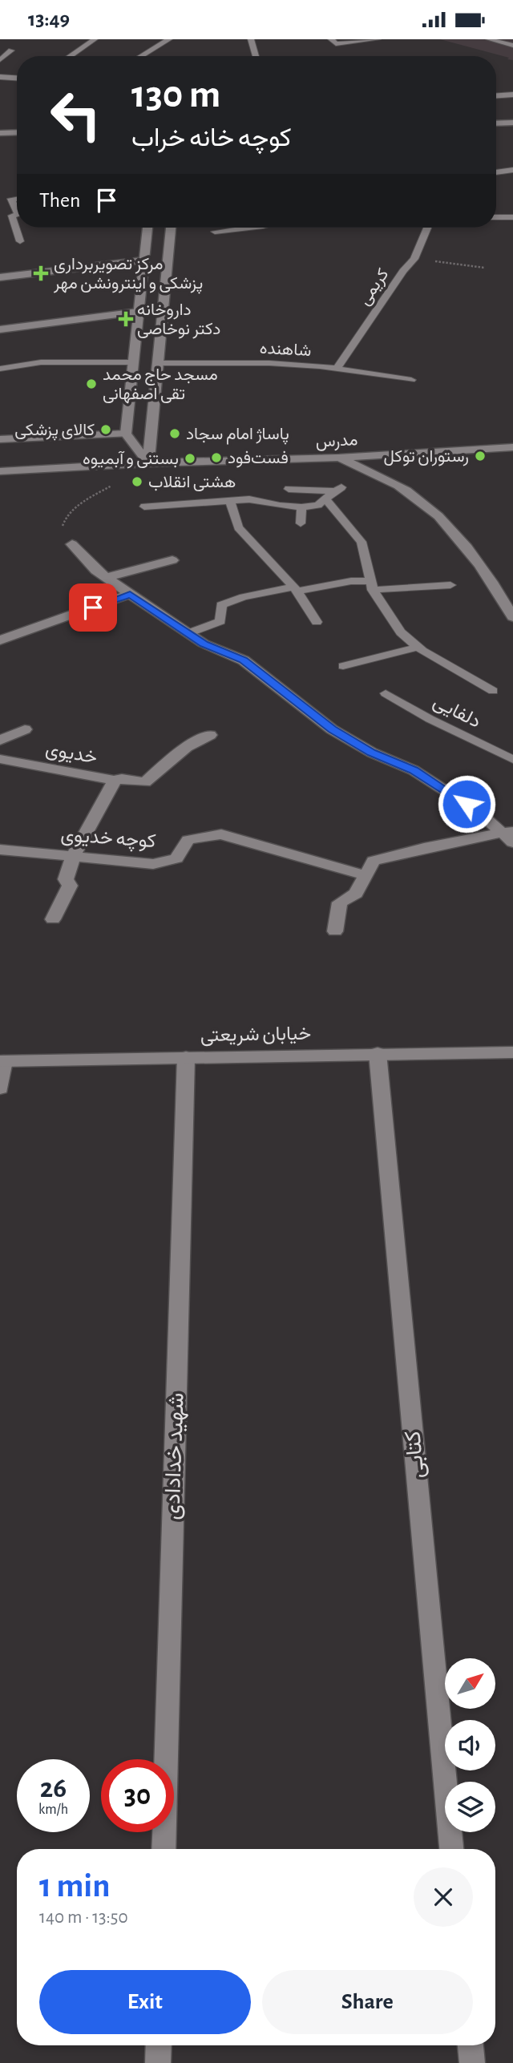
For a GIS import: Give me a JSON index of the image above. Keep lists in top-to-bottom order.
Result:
{
  "streets": {
    "street": [
      "مدرس",
      "خدیوی",
      "کوچه خدیوی",
      "خیابان شریعتی",
      "کتابی",
      "شهید خدادادی"
    ],
    "lane": ["کریمی", "شاهنده", "دلفایی"]
  },
  "crossings": [
    ["کریمی", "شاهنده"],
    ["خدیوی", "کوچه خدیوی"],
    ["خیابان شریعتی", "کتابی"],
    ["خیابان شریعتی", "شهید خدادادی"]
  ],
  "places": {
    "health": ["مرکز تصویربرداری پزشکی و اینترونشن مهر", "داروخانه دکتر نوخاصی"],
    "other": [
      "مسجد حاج محمد تقی اصفهانی",
      "کالای پزشکی",
      "پاساژ امام سجاد",
      "رستوران توکل",
      "فست‌فود",
      "بستنی و آبمیوه",
      "هشتی انقلاب"
    ]
  },
  "north": "top right",
  "page": {
    "status": "13:49",
    "turn": ["130 m", "کوچه خانه خراب"],
    "then": "Then",
    "speed": "26 km/h",
    "limit": "30",
    "heading": ["1 min", "140 m · 13:50"],
    "buttons": ["Exit", "Share"]
  }
}
